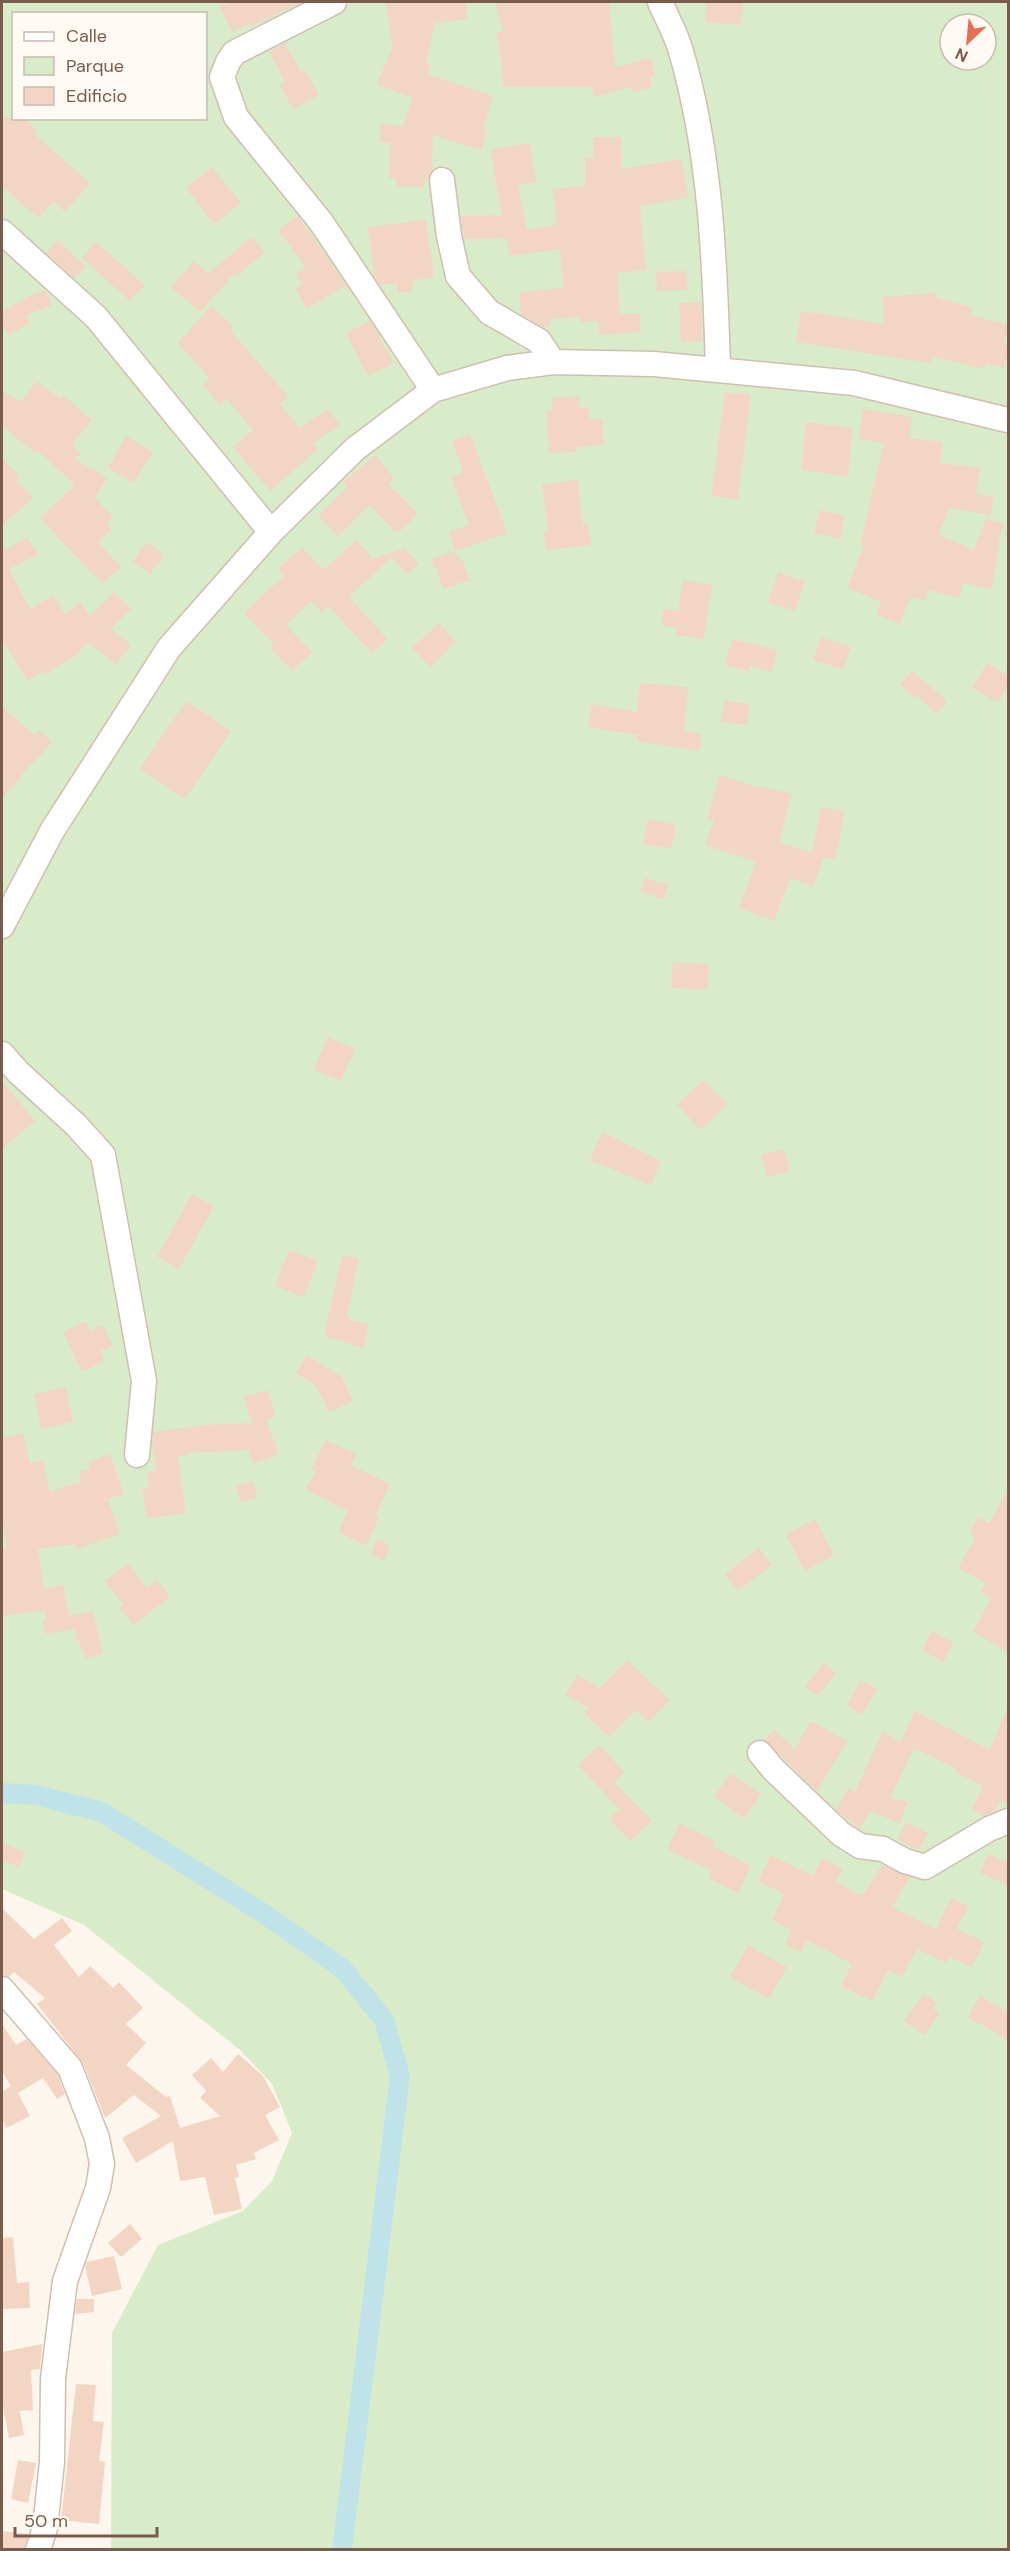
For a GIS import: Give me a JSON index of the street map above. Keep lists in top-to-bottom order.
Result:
{
  "legend": ["Calle", "Parque", "Edificio"],
  "scale_bar": "50 m",
  "north": "bottom left"
}
